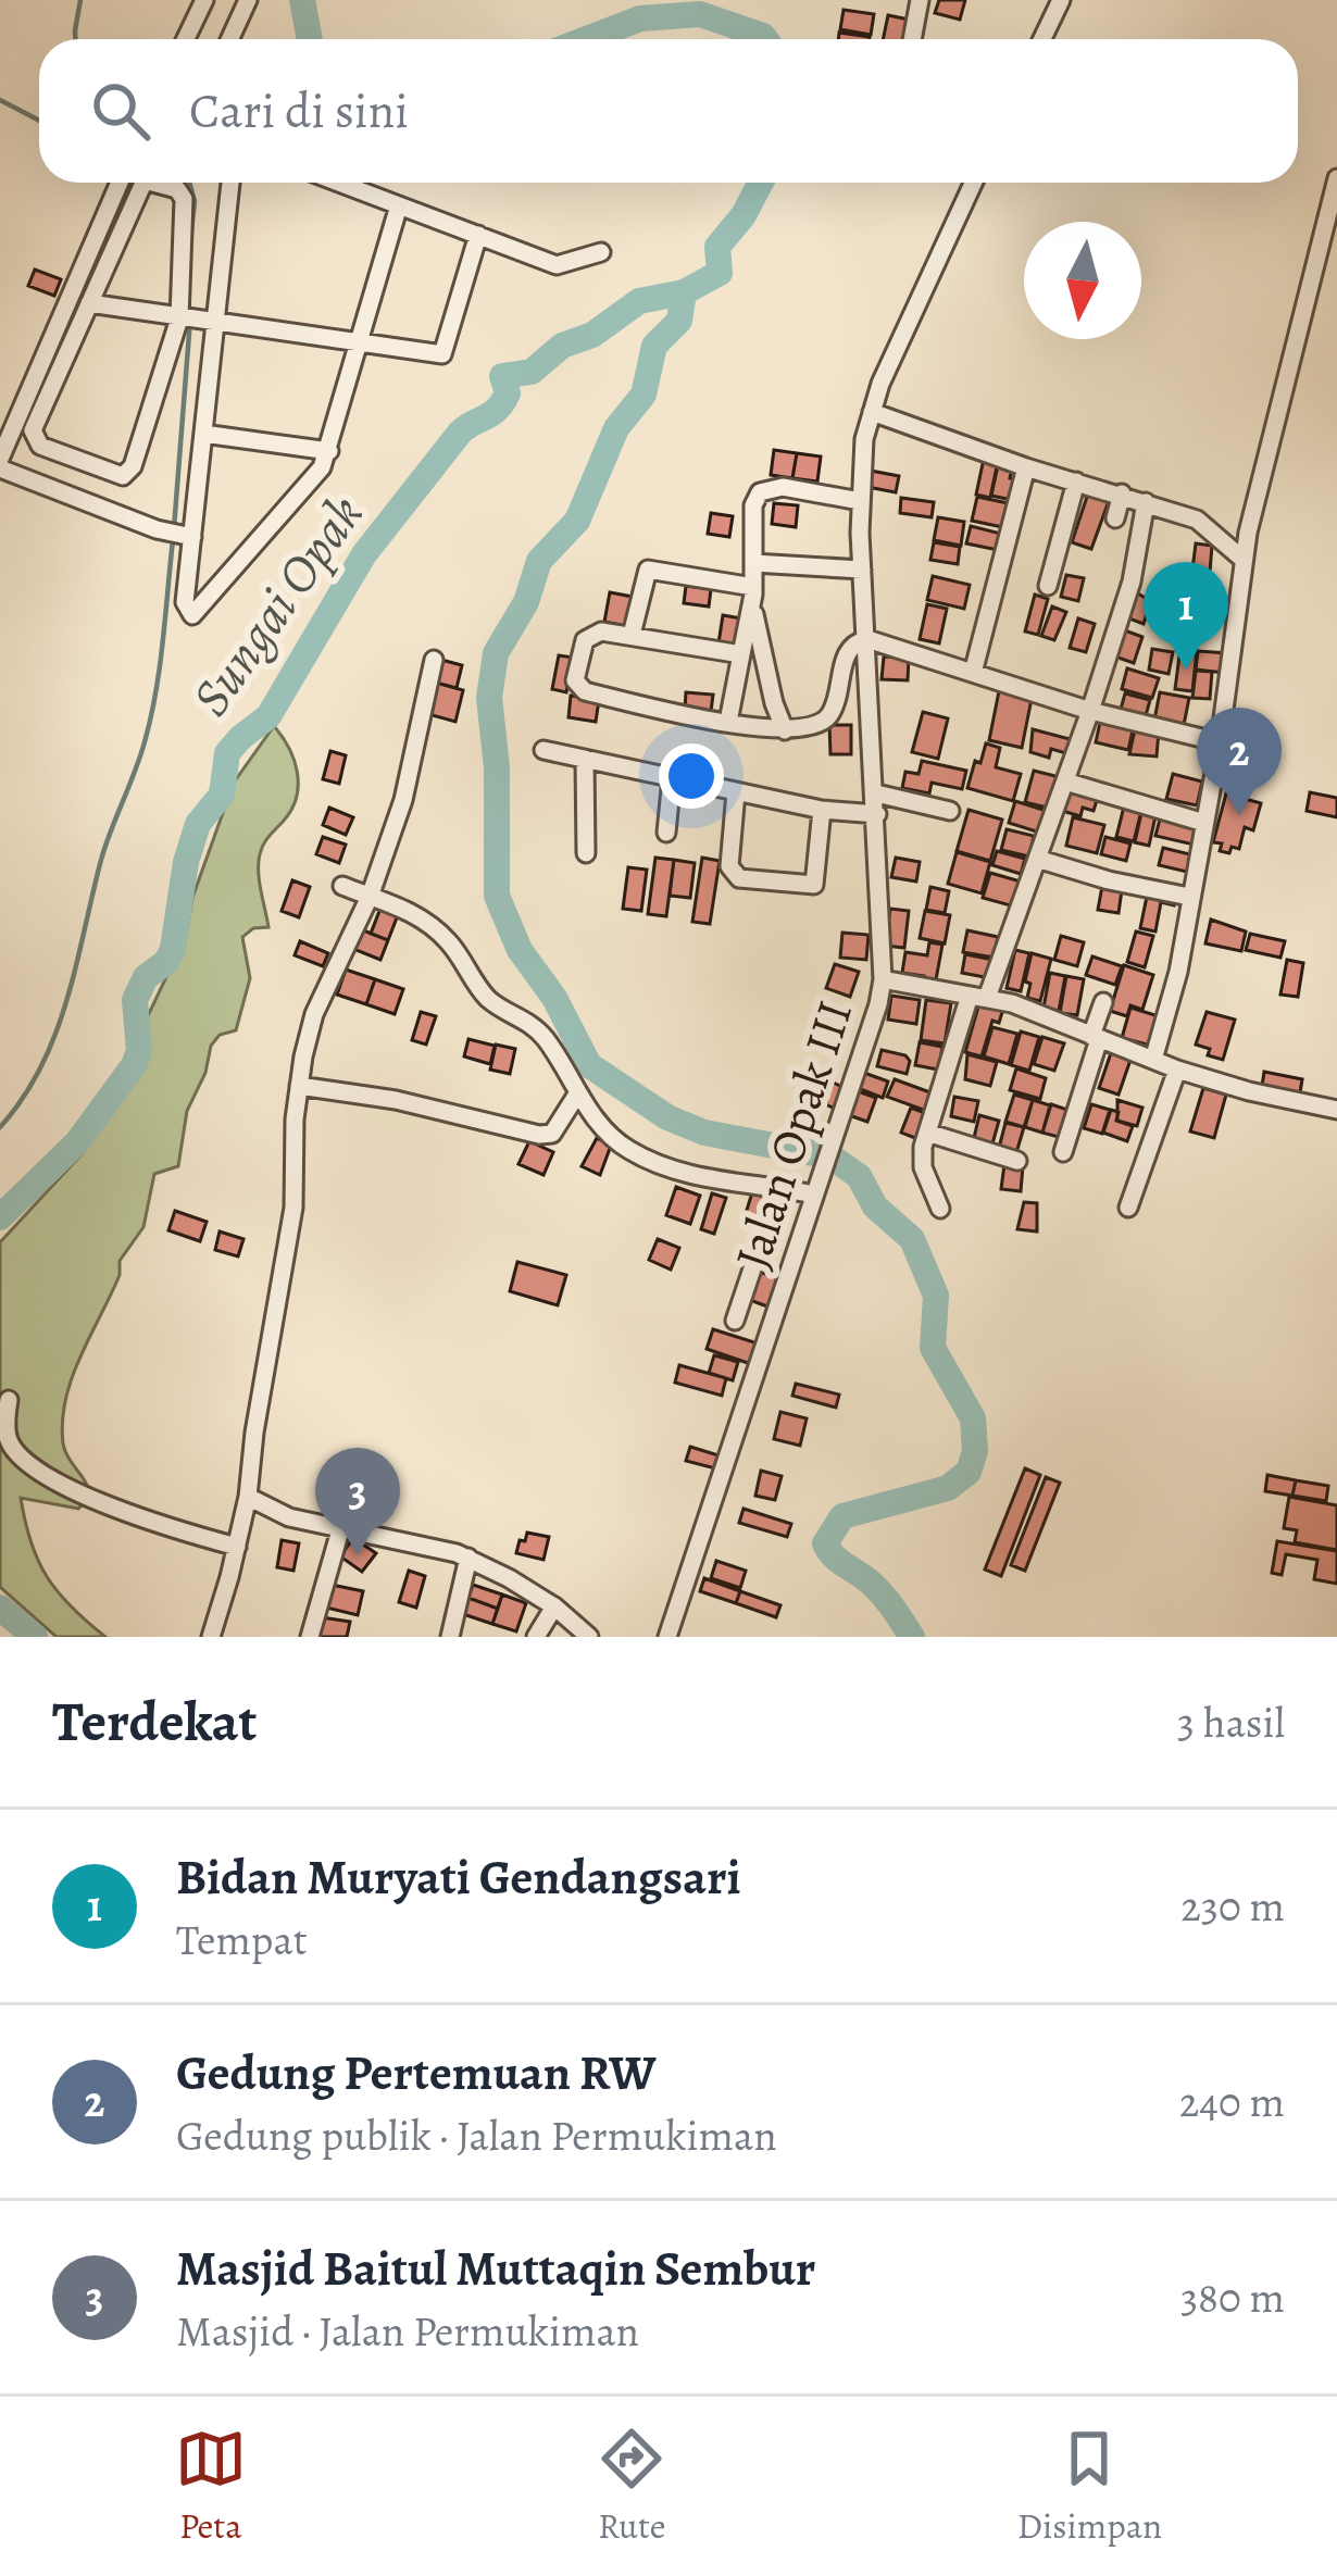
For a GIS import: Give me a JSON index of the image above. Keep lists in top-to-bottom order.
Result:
{
  "streets": {
    "street": ["Jalan Opak III"]
  },
  "water": ["Sungai Opak"],
  "north": "bottom",
  "page": {
    "search": "Cari di sini",
    "pins": ["1", "2", "3"],
    "heading": ["Terdekat", "3 hasil"],
    "list": [
      {
        "mark": "1",
        "name": "Bidan Muryati Gendangsari",
        "note": "Tempat",
        "value": "230 m"
      },
      {
        "mark": "2",
        "name": "Gedung Pertemuan RW",
        "note": "Gedung publik · Jalan Permukiman",
        "value": "240 m"
      },
      {
        "mark": "3",
        "name": "Masjid Baitul Muttaqin Sembur",
        "note": "Masjid · Jalan Permukiman",
        "value": "380 m"
      }
    ],
    "nav": ["Peta", "Rute", "Disimpan"]
  }
}
